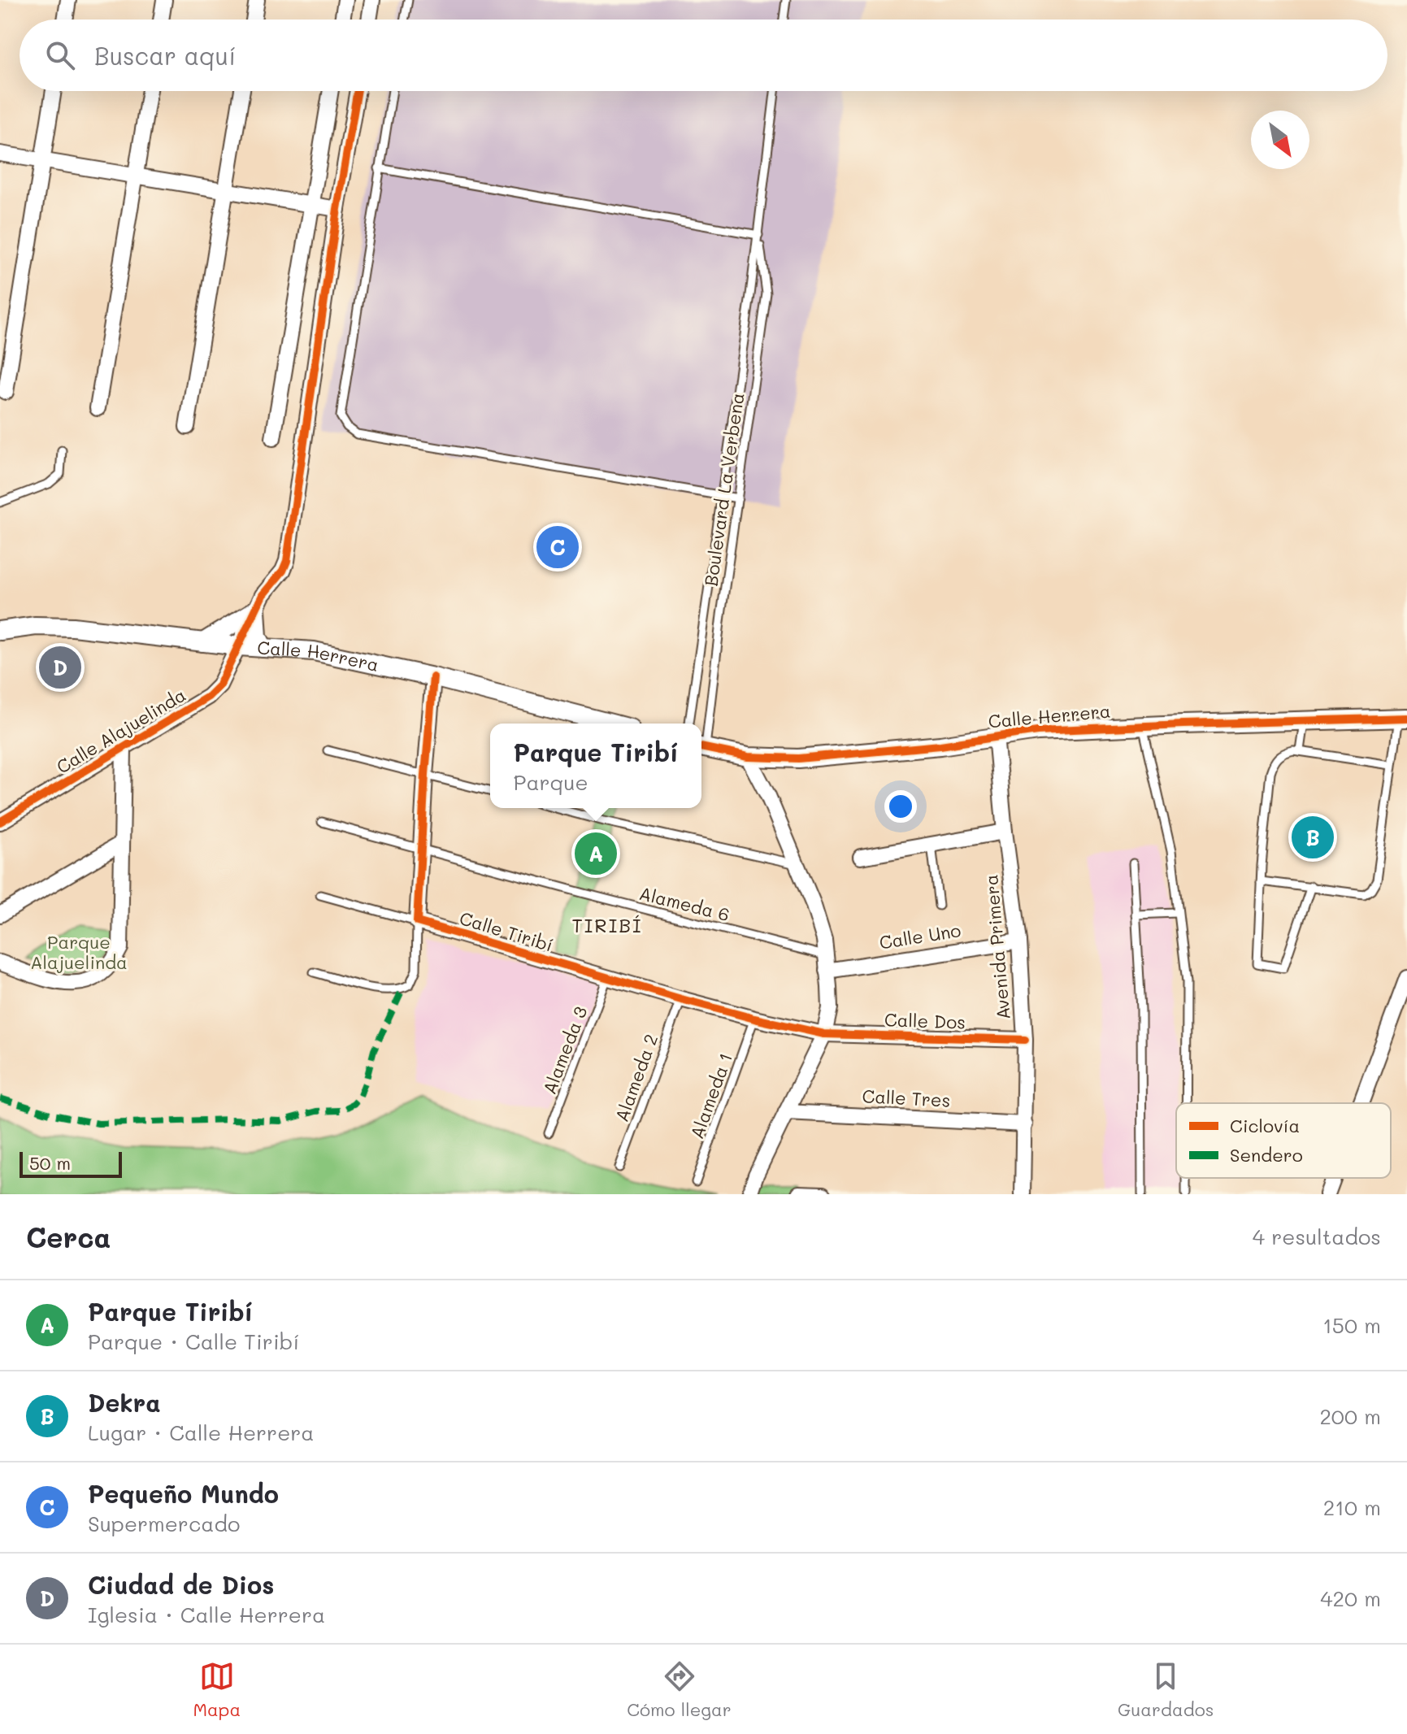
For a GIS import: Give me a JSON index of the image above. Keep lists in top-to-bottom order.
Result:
{
  "streets": {
    "street": [
      "Calle Herrera",
      "Calle Alajuelinda",
      "Calle Tiribí",
      "Calle Uno",
      "Avenida Primera",
      "Calle Dos",
      "Calle Tres"
    ],
    "lane": [
      "Boulevard La Verbena",
      "Alameda 6",
      "Alameda 3",
      "Alameda 2",
      "Alameda 1"
    ]
  },
  "crossings": [
    ["Calle Herrera", "Calle Alajuelinda"],
    ["Calle Herrera", "Avenida Primera"],
    ["Alameda 6", "Calle Uno"],
    ["Calle Tiribí", "Calle Dos"],
    ["Calle Tiribí", "Alameda 3"],
    ["Calle Tiribí", "Alameda 2"],
    ["Calle Tiribí", "Alameda 1"],
    ["Calle Uno", "Avenida Primera"],
    ["Avenida Primera", "Calle Dos"],
    ["Avenida Primera", "Calle Tres"]
  ],
  "districts": ["TIRIBÍ"],
  "parks": ["Parque Alajuelinda"],
  "legend": ["Ciclovía", "Sendero"],
  "scale_bar": "50 m",
  "north": "bottom right",
  "page": {
    "search": "Buscar aquí",
    "pins": [
      "C",
      "D",
      "B",
      "A"
    ],
    "popup": ["Parque Tiribí", "Parque"],
    "scale": "50 m",
    "heading": ["Cerca", "4 resultados"],
    "list": [
      {
        "mark": "A",
        "name": "Parque Tiribí",
        "note": "Parque · Calle Tiribí",
        "value": "150 m"
      },
      {
        "mark": "B",
        "name": "Dekra",
        "note": "Lugar · Calle Herrera",
        "value": "200 m"
      },
      {
        "mark": "C",
        "name": "Pequeño Mundo",
        "note": "Supermercado",
        "value": "210 m"
      },
      {
        "mark": "D",
        "name": "Ciudad de Dios",
        "note": "Iglesia · Calle Herrera",
        "value": "420 m"
      }
    ],
    "nav": ["Mapa", "Cómo llegar", "Guardados"]
  }
}
